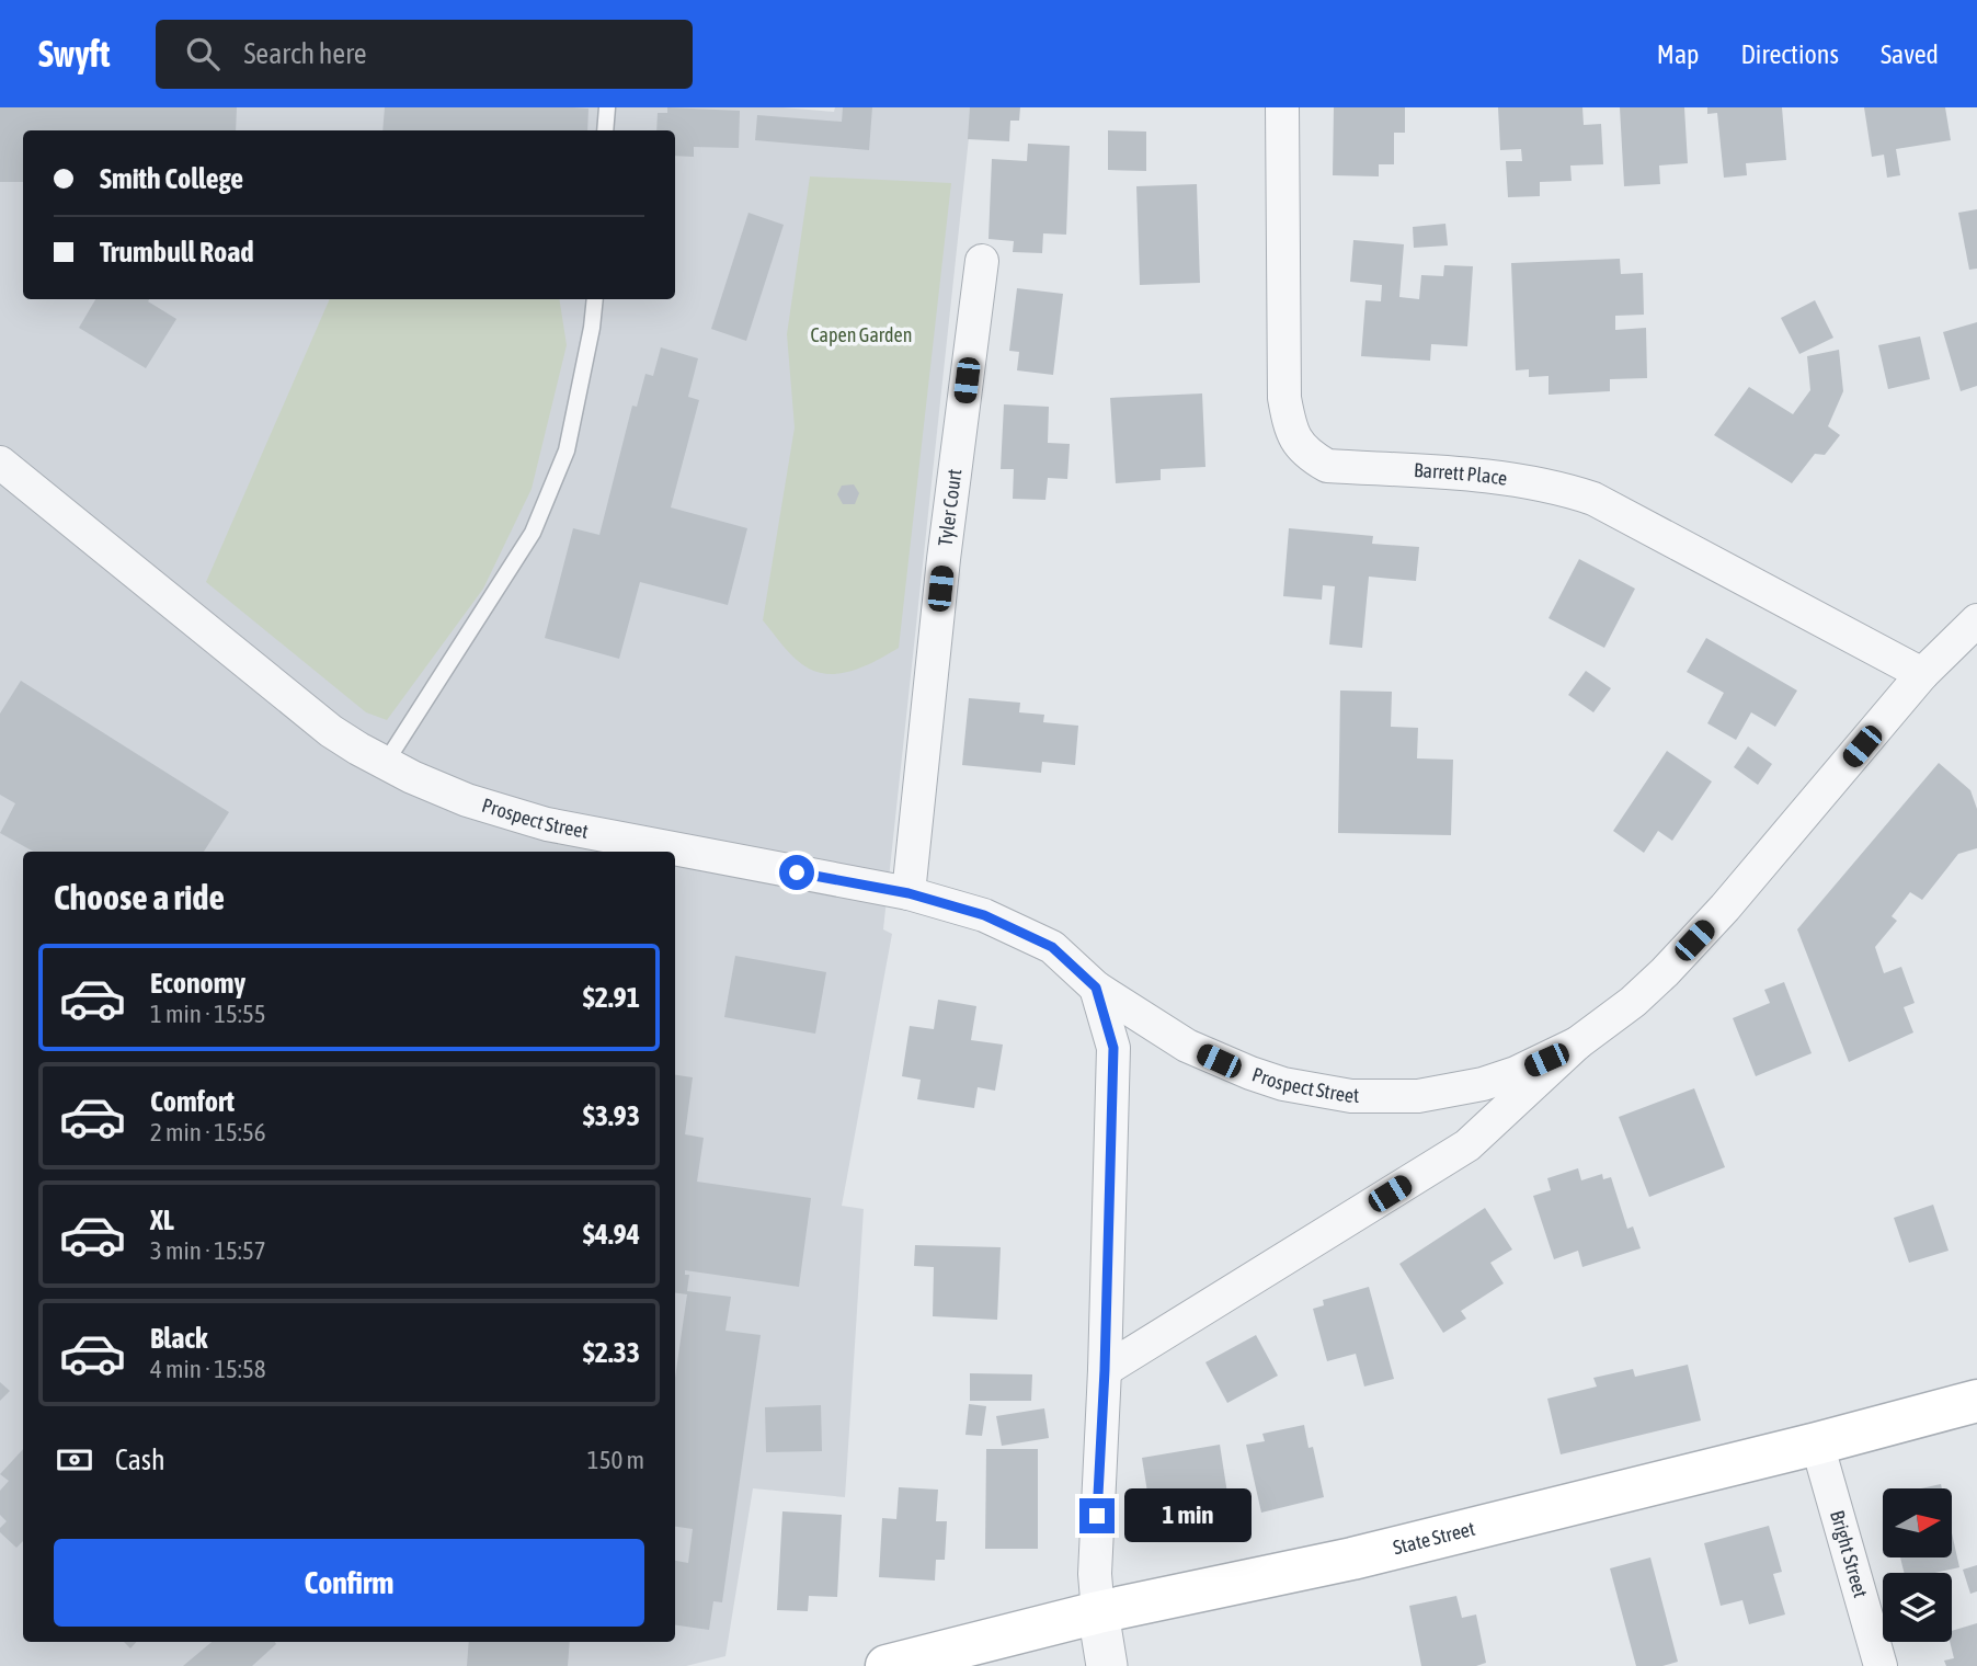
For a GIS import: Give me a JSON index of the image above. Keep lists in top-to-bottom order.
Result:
{
  "streets": {
    "main road": ["State Street"],
    "street": [
      "Barrett Place",
      "Tyler Court",
      "Prospect Street",
      "Bright Street"
    ]
  },
  "crossings": [
    ["Barrett Place", "Prospect Street"],
    ["Tyler Court", "Prospect Street"],
    ["State Street", "Bright Street"]
  ],
  "parks": ["Capen Garden"],
  "north": "right",
  "page": {
    "header": "Swyft",
    "search": "Search here",
    "nav": ["Map", "Directions", "Saved"],
    "banner": ["Smith College", "Trumbull Road"],
    "heading": "Choose a ride",
    "list": [
      {
        "name": "Economy",
        "note": "1 min · 15:55",
        "value": "$2.91"
      },
      {
        "name": "Comfort",
        "note": "2 min · 15:56",
        "value": "$3.93"
      },
      {
        "name": "XL",
        "note": "3 min · 15:57",
        "value": "$4.94"
      },
      {
        "name": "Black",
        "note": "4 min · 15:58",
        "value": "$2.33"
      }
    ],
    "pay": ["Cash", "150 m"],
    "bubble": "1 min",
    "buttons": "Confirm"
  }
}
